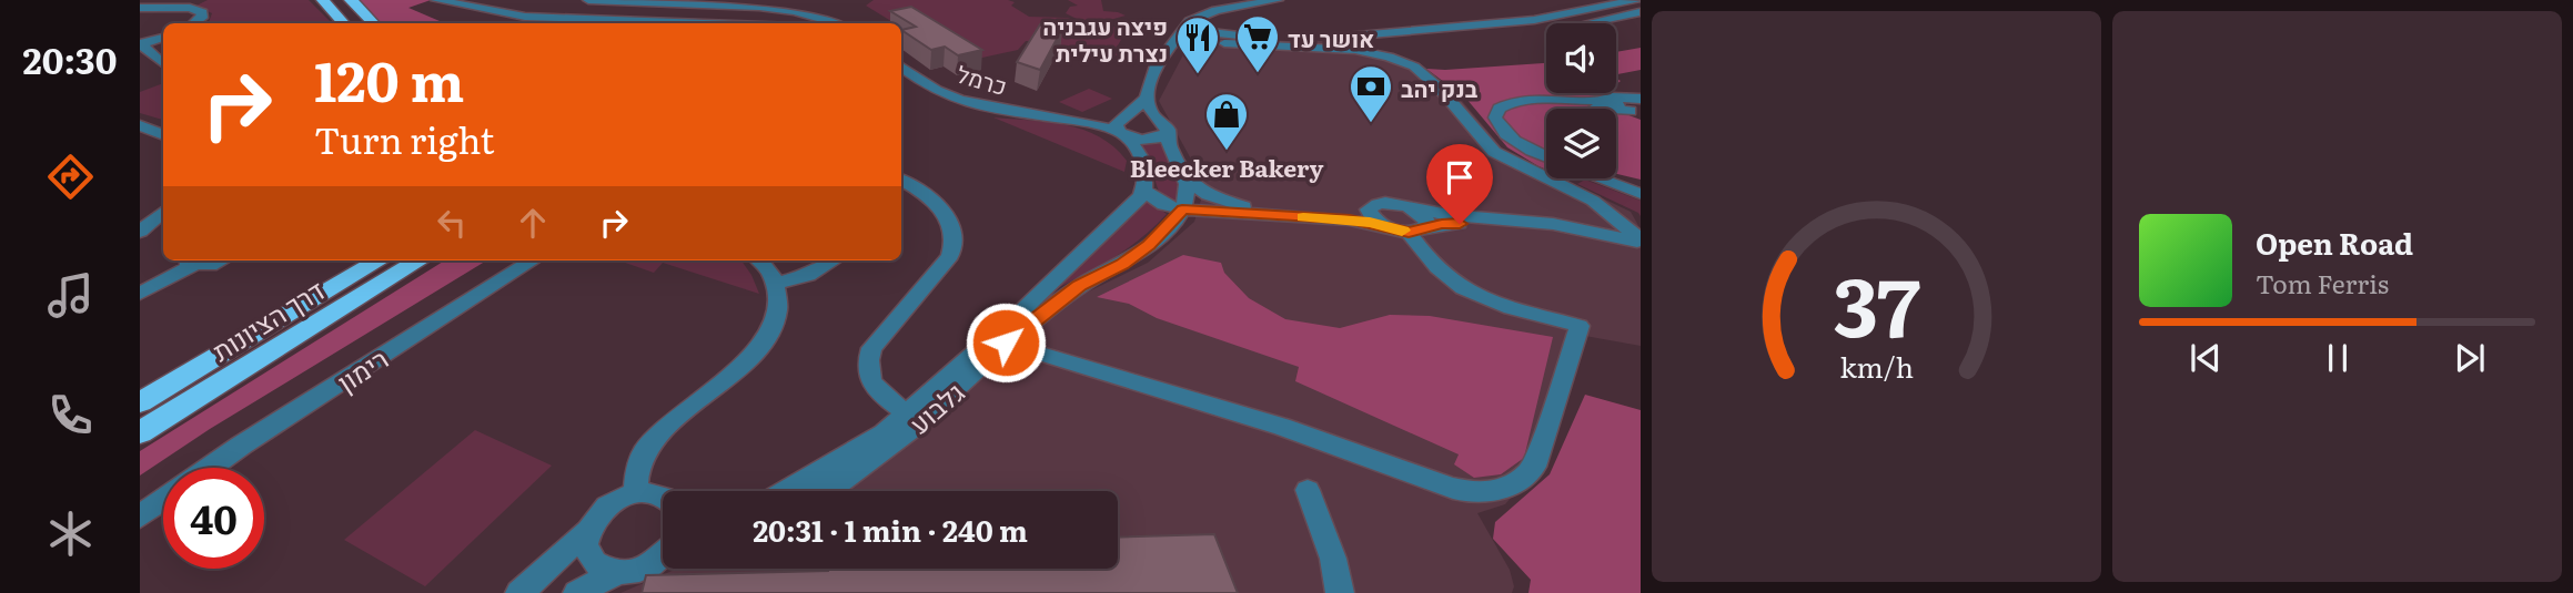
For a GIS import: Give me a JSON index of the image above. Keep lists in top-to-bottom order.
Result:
{
  "streets": {
    "highway": ["דרך הציונות"],
    "street": ["כרמל", "רימון", "גלבוע"]
  },
  "places": {
    "supermarket": ["אושר עד"],
    "restaurant": ["פיצה עגבניה נצרת עילית"],
    "bank": ["בנק יהב"],
    "shop": ["Bleecker Bakery"]
  },
  "page": {
    "tabs": "20:30",
    "turn": ["120 m", "Turn right"],
    "song": ["Open Road", "Tom Ferris"],
    "limit": "40",
    "trip": "20:31 · 1 min · 240 m",
    "gauge": ["37", "km/h"]
  }
}
